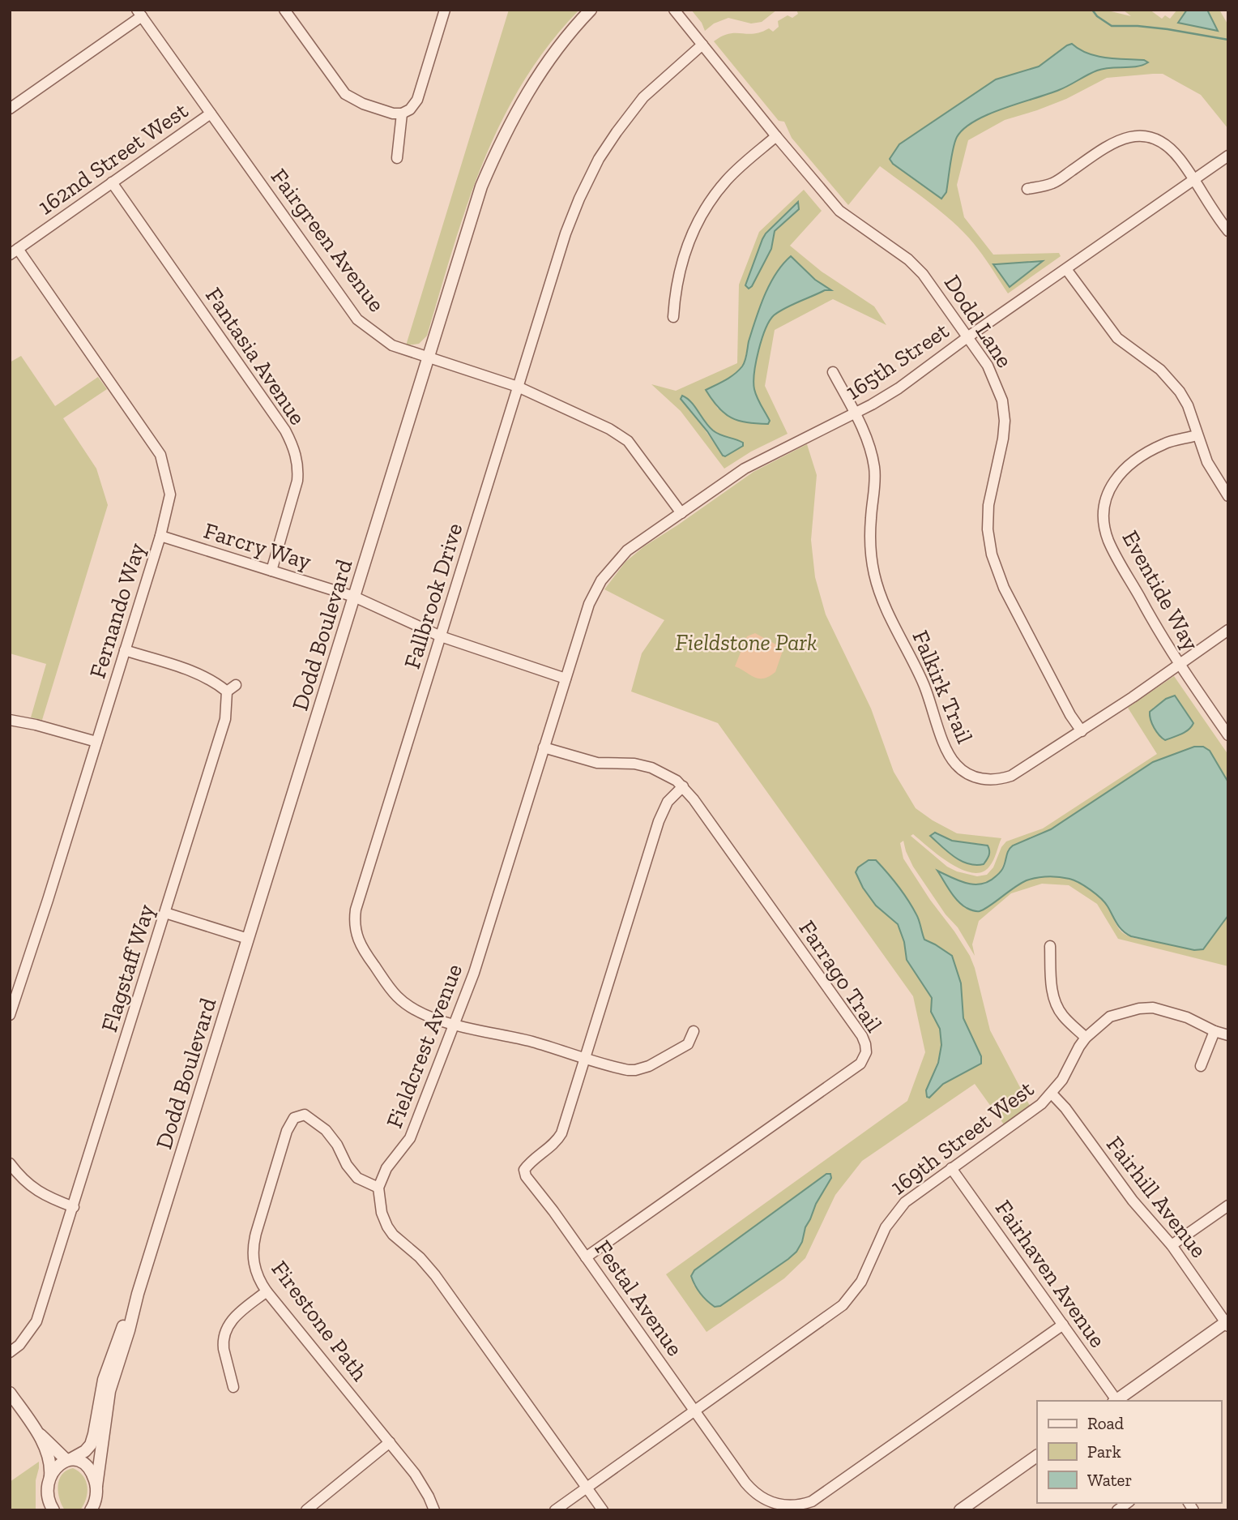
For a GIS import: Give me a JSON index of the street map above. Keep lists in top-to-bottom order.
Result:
{
  "streets": {
    "street": [
      "162nd Street West",
      "Fairgreen Avenue",
      "Dodd Lane",
      "Fantasia Avenue",
      "165th Street",
      "Farcry Way",
      "Eventide Way",
      "Fallbrook Drive",
      "Fernando Way",
      "Dodd Boulevard",
      "Falkirk Trail",
      "Flagstaff Way",
      "Farrago Trail",
      "Fieldcrest Avenue",
      "169th Street West",
      "Fairhill Avenue",
      "Fairhaven Avenue",
      "Festal Avenue",
      "Firestone Path"
    ]
  },
  "crossings": [
    ["162nd Street West", "Fairgreen Avenue"],
    ["162nd Street West", "Fantasia Avenue"],
    ["162nd Street West", "Fernando Way"],
    ["Fairgreen Avenue", "165th Street"],
    ["Fairgreen Avenue", "Fallbrook Drive"],
    ["Fairgreen Avenue", "Dodd Boulevard"],
    ["Dodd Lane", "165th Street"],
    ["Dodd Lane", "Fallbrook Drive"],
    ["Dodd Lane", "Falkirk Trail"],
    ["Fantasia Avenue", "Farcry Way"],
    ["165th Street", "Falkirk Trail"],
    ["165th Street", "Fieldcrest Avenue"],
    ["Farcry Way", "Fallbrook Drive"],
    ["Farcry Way", "Fernando Way"],
    ["Farcry Way", "Dodd Boulevard"],
    ["Farcry Way", "Fieldcrest Avenue"],
    ["Eventide Way", "Falkirk Trail"],
    ["Fallbrook Drive", "Fieldcrest Avenue"],
    ["Fallbrook Drive", "Festal Avenue"],
    ["Farrago Trail", "Fieldcrest Avenue"],
    ["Farrago Trail", "Festal Avenue"],
    ["Fieldcrest Avenue", "Firestone Path"],
    ["169th Street West", "Fairhill Avenue"],
    ["169th Street West", "Fairhaven Avenue"],
    ["169th Street West", "Festal Avenue"],
    ["Fairhaven Avenue", "Festal Avenue"]
  ],
  "parks": ["Fieldstone Park"],
  "legend": ["Road", "Park", "Water"]
}
